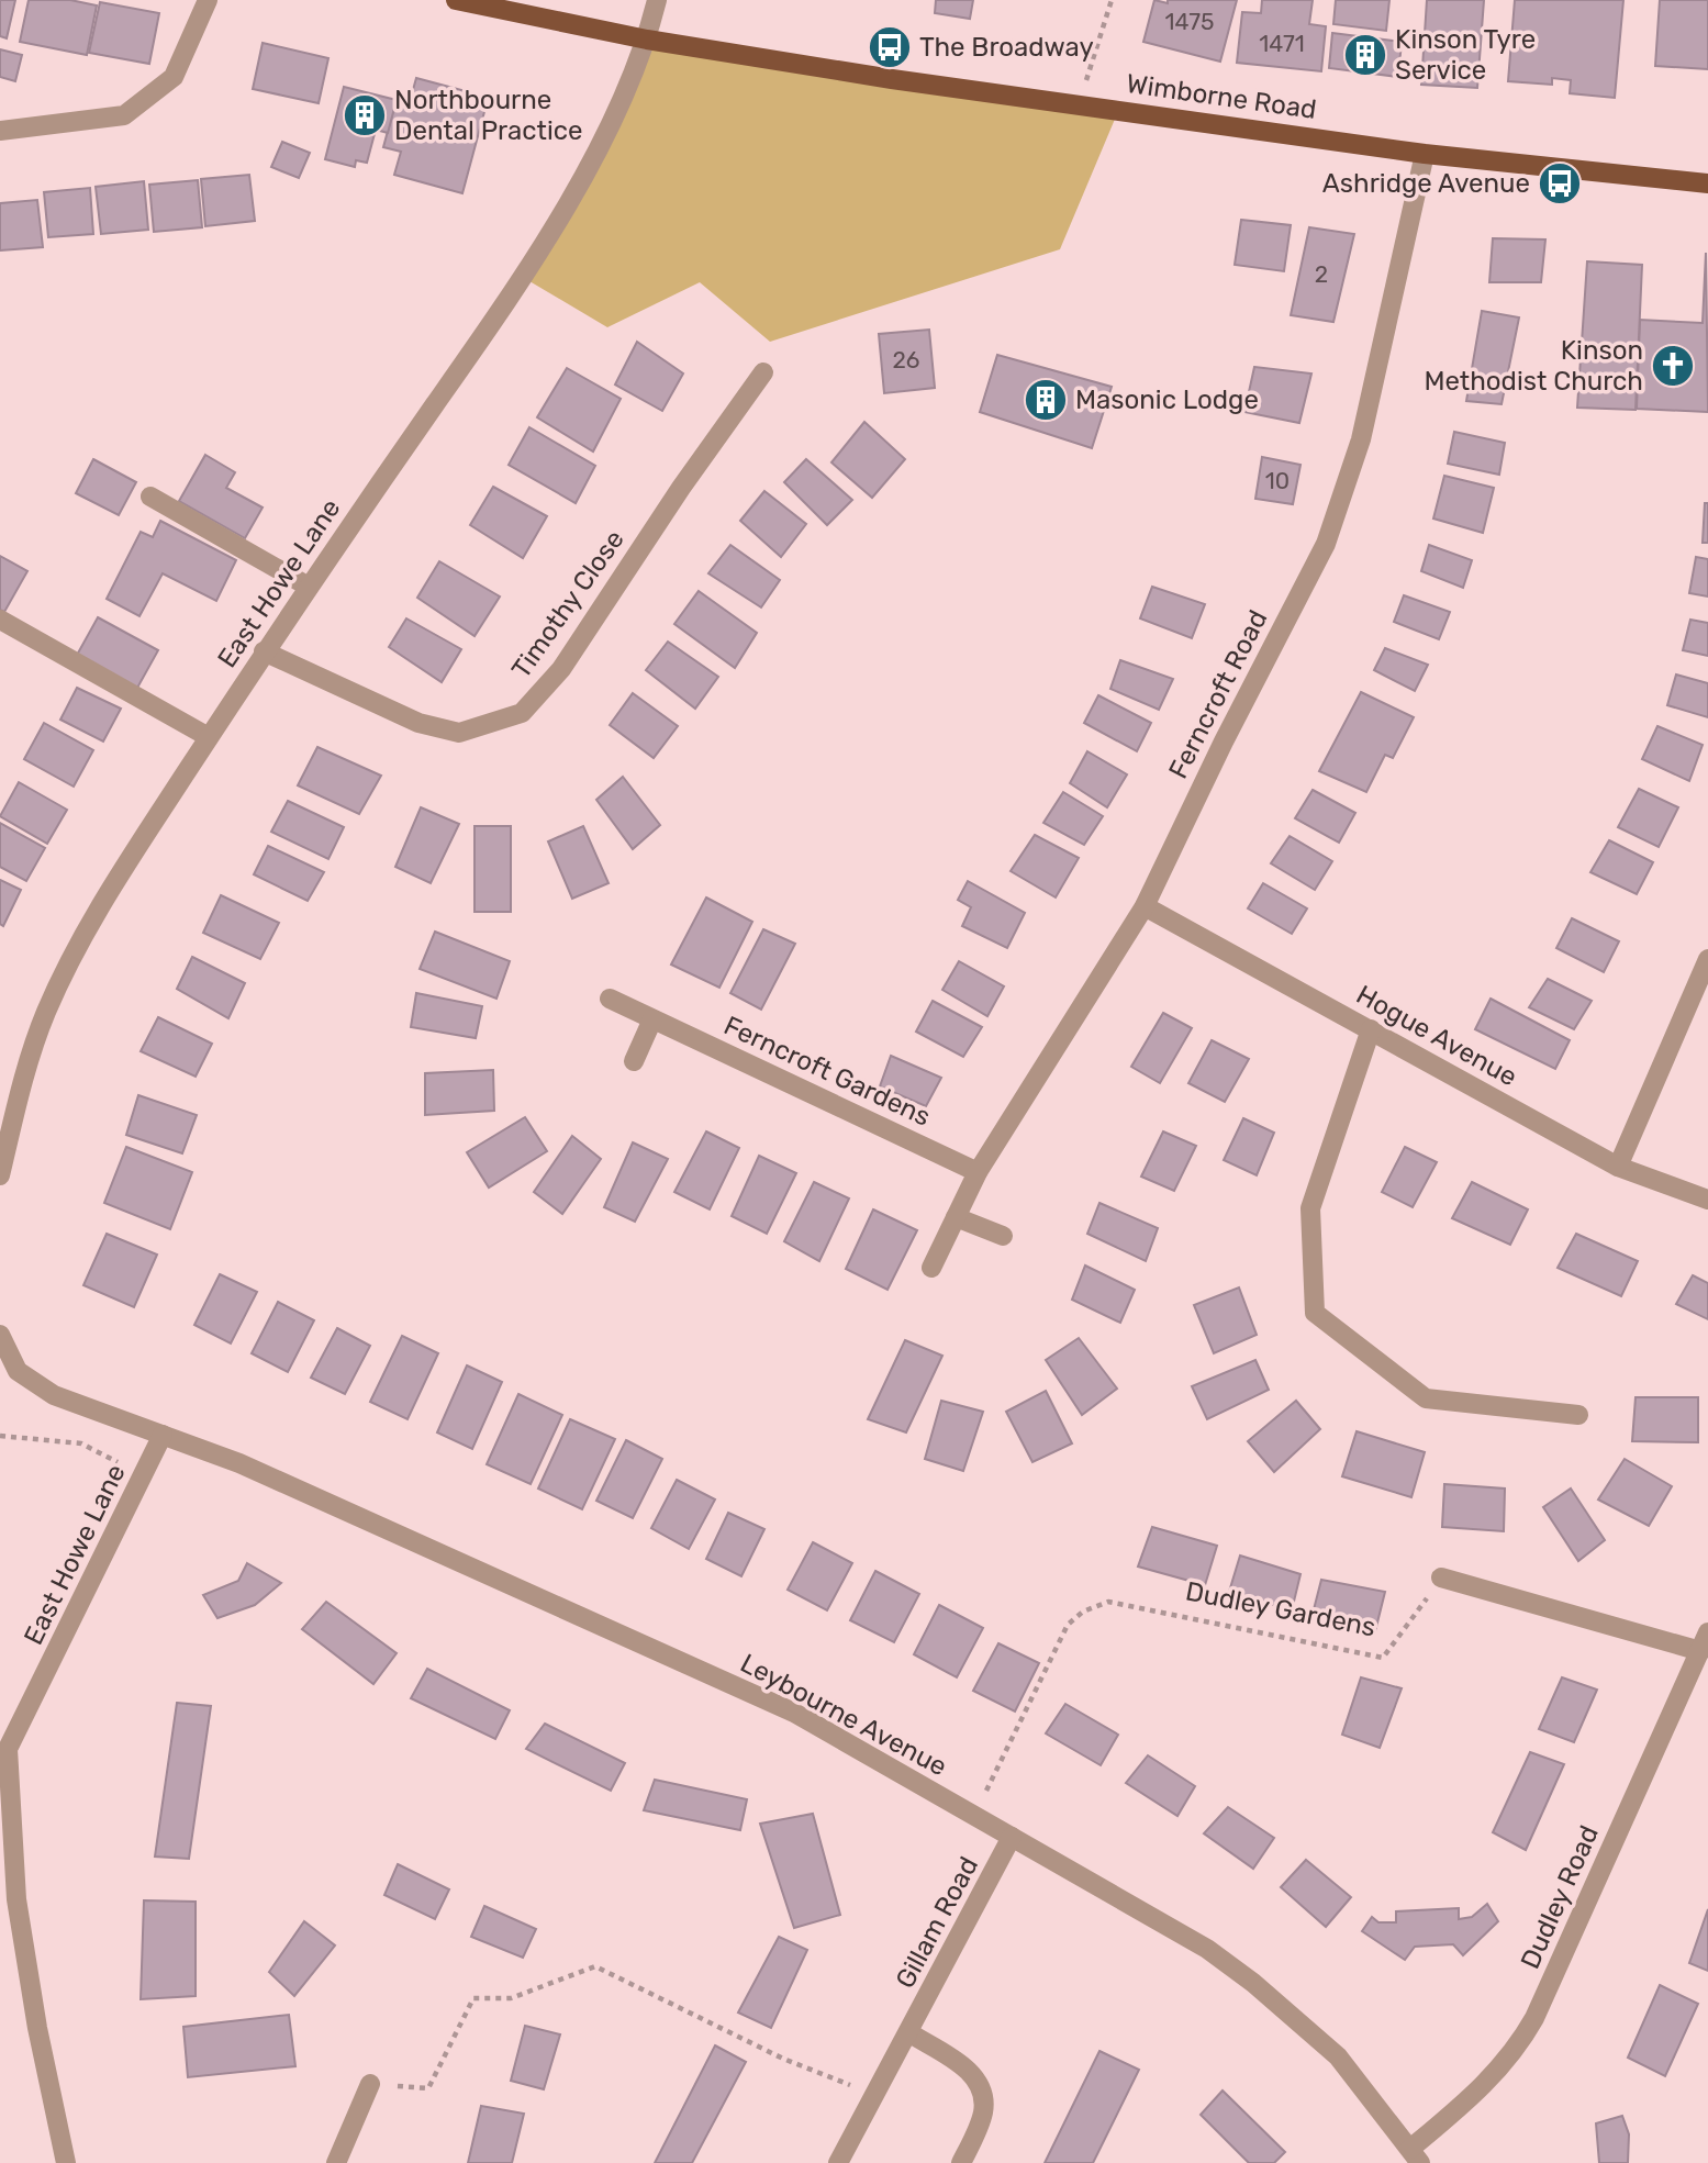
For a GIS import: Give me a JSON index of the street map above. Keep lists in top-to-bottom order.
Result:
{
  "streets": {
    "main road": ["Wimborne Road"],
    "street": [
      "East Howe Lane",
      "Timothy Close",
      "Ferncroft Road",
      "Hogue Avenue",
      "Ferncroft Gardens",
      "Leybourne Avenue",
      "Dudley Road",
      "Gillam Road"
    ],
    "path": ["Dudley Gardens"]
  },
  "crossings": [
    ["Wimborne Road", "East Howe Lane"],
    ["Wimborne Road", "Ferncroft Road"],
    ["East Howe Lane", "Timothy Close"],
    ["East Howe Lane", "Leybourne Avenue"],
    ["Ferncroft Road", "Hogue Avenue"],
    ["Ferncroft Road", "Ferncroft Gardens"],
    ["Dudley Gardens", "Leybourne Avenue"],
    ["Leybourne Avenue", "Dudley Road"],
    ["Leybourne Avenue", "Gillam Road"]
  ],
  "places": {
    "bus stop": ["The Broadway", "Ashridge Avenue"],
    "building": ["Kinson Tyre Service", "Northbourne Dental Practice", "Masonic Lodge"],
    "church": ["Kinson Methodist Church"]
  },
  "house_numbers": [
    "1475",
    "1471",
    "2",
    "26",
    "10"
  ]
}
